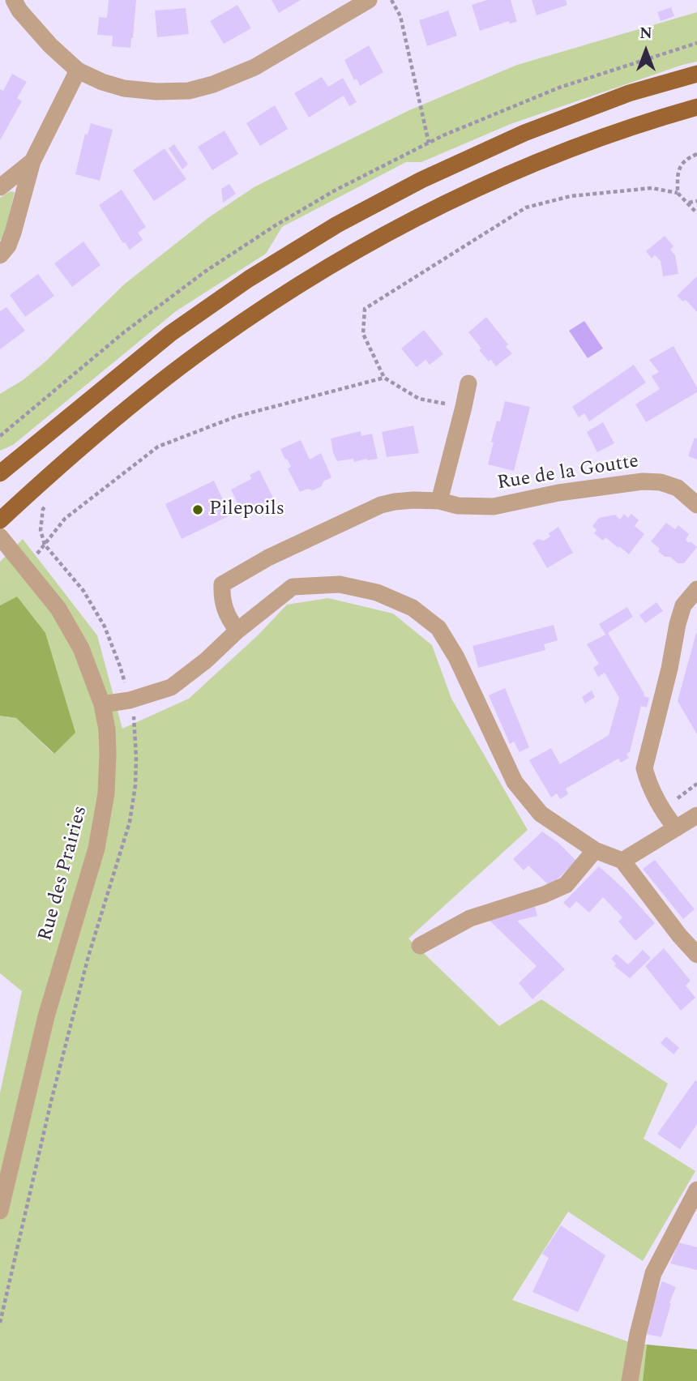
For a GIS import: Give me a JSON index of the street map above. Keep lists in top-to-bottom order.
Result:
{
  "streets": {
    "street": ["Rue de la Goutte", "Rue des Prairies"]
  },
  "places": ["Pilepoils"],
  "north": "top"
}
